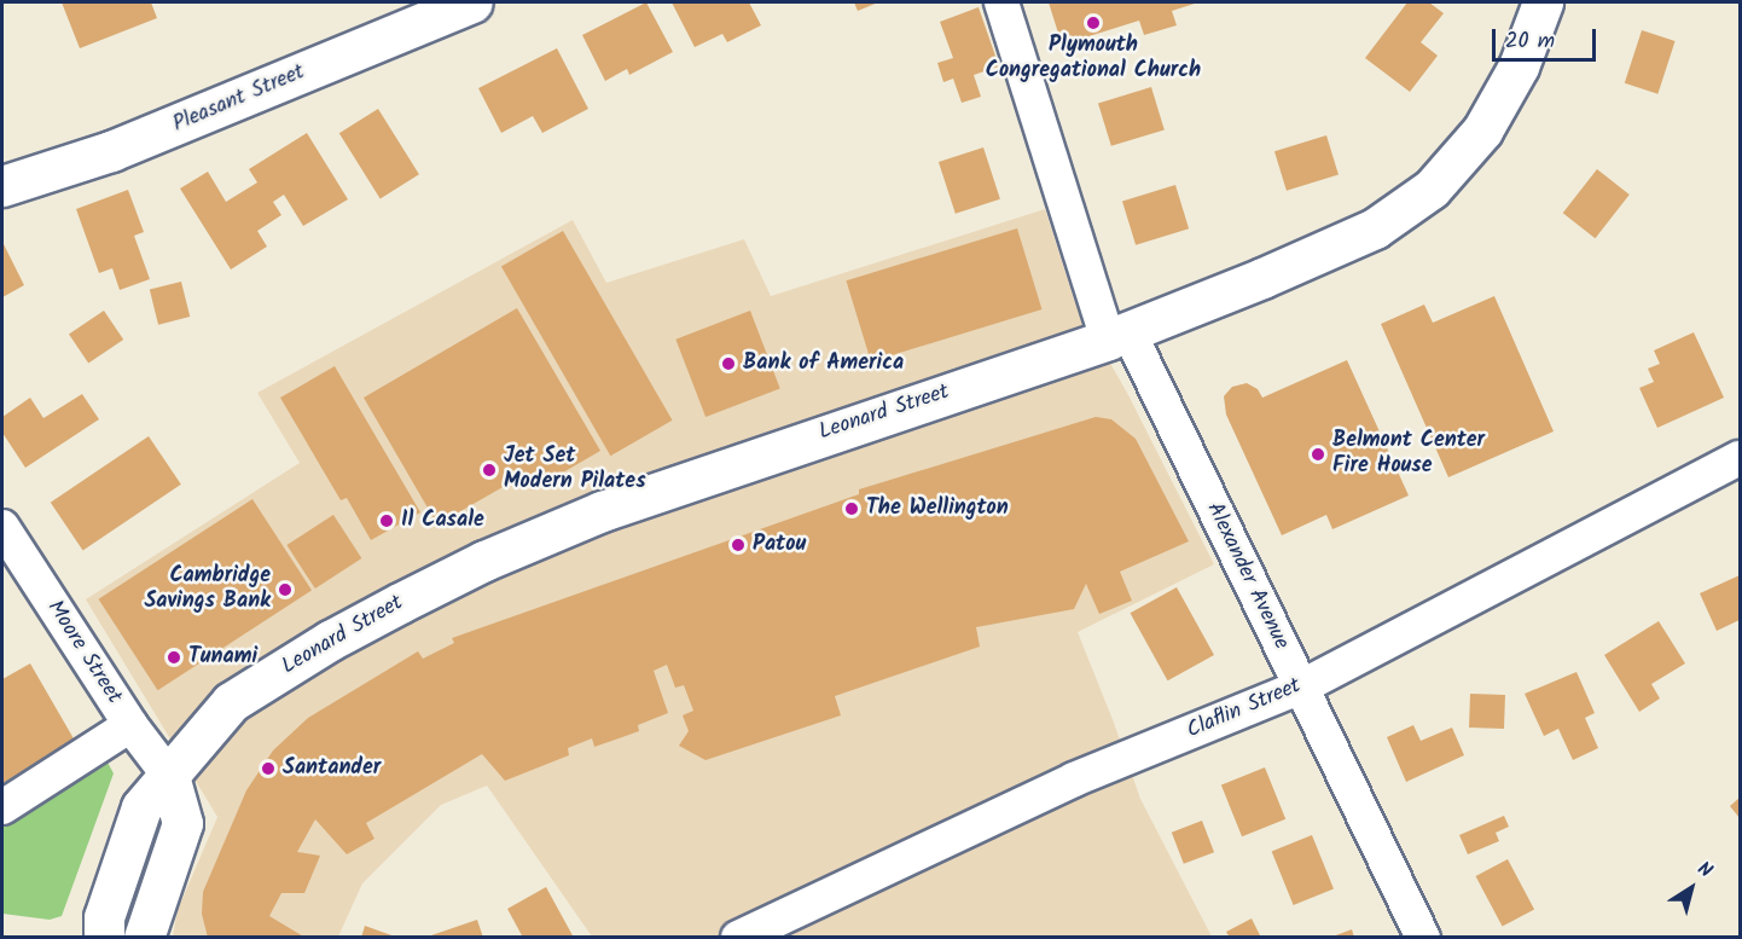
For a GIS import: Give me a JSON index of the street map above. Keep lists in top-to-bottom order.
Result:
{
  "streets": {
    "main road": ["Pleasant Street", "Leonard Street"],
    "street": ["Alexander Avenue", "Moore Street", "Claflin Street"]
  },
  "crossings": [
    ["Leonard Street", "Alexander Avenue"],
    ["Leonard Street", "Moore Street"],
    ["Alexander Avenue", "Claflin Street"]
  ],
  "places": [
    "Plymouth Congregational Church",
    "Bank of America",
    "Belmont Center Fire House",
    "Jet Set Modern Pilates",
    "The Wellington",
    "Il Casale",
    "Patou",
    "Cambridge Savings Bank",
    "Tunami",
    "Santander"
  ],
  "scale_bar": "20 m",
  "north": "top right"
}
